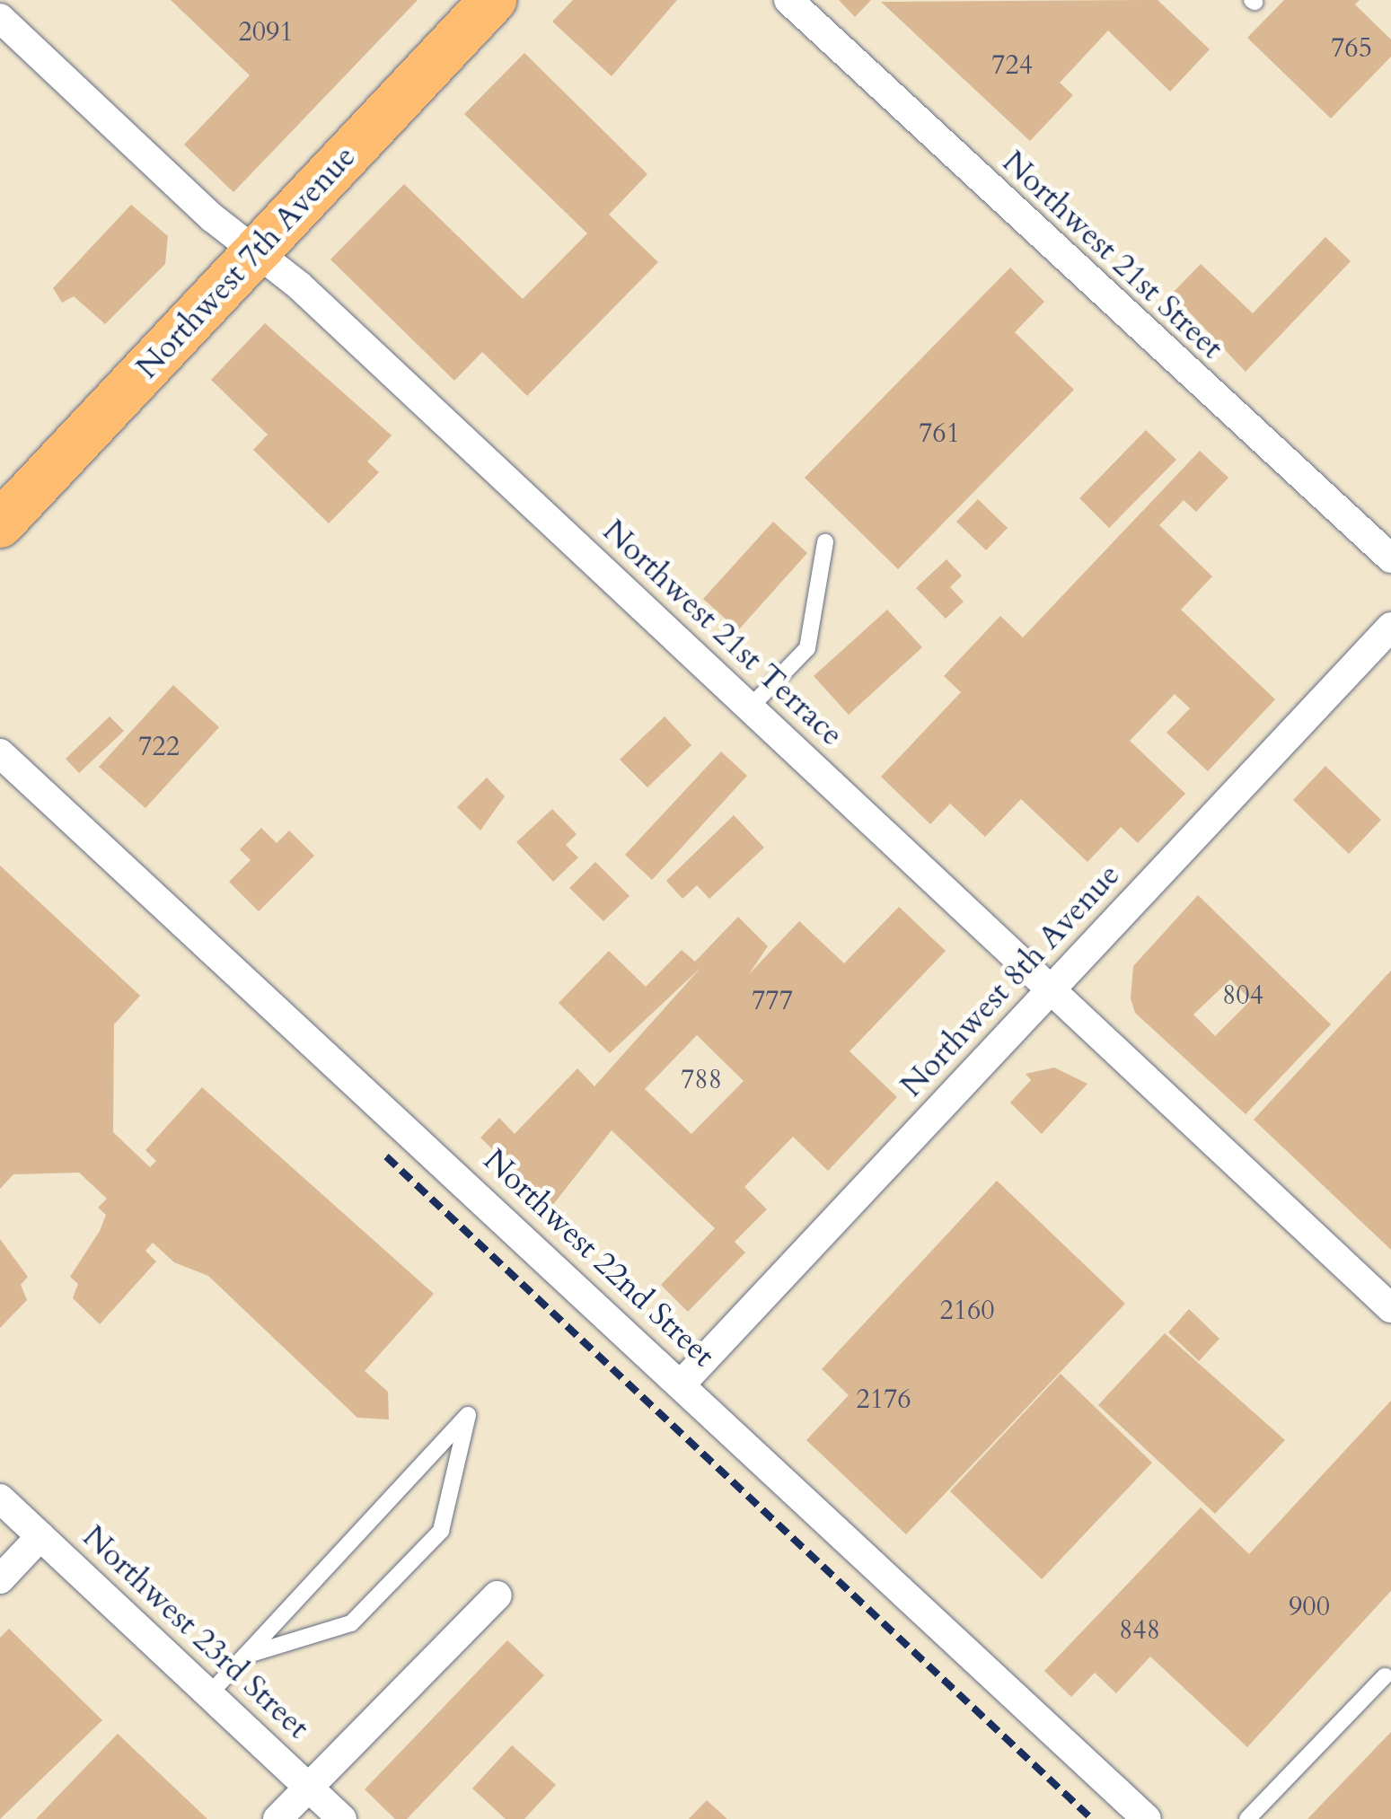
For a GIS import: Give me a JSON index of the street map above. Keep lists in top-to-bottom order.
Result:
{
  "streets": {
    "main road": ["Northwest 7th Avenue"],
    "street": [
      "Northwest 21st Street",
      "Northwest 21st Terrace",
      "Northwest 8th Avenue",
      "Northwest 22nd Street",
      "Northwest 23rd Street"
    ]
  },
  "crossings": [
    ["Northwest 7th Avenue", "Northwest 21st Terrace"],
    ["Northwest 21st Terrace", "Northwest 8th Avenue"],
    ["Northwest 8th Avenue", "Northwest 22nd Street"]
  ],
  "house_numbers": [
    "2091",
    "765",
    "724",
    "761",
    "722",
    "804",
    "777",
    "788",
    "2160",
    "2176",
    "900",
    "848"
  ]
}
